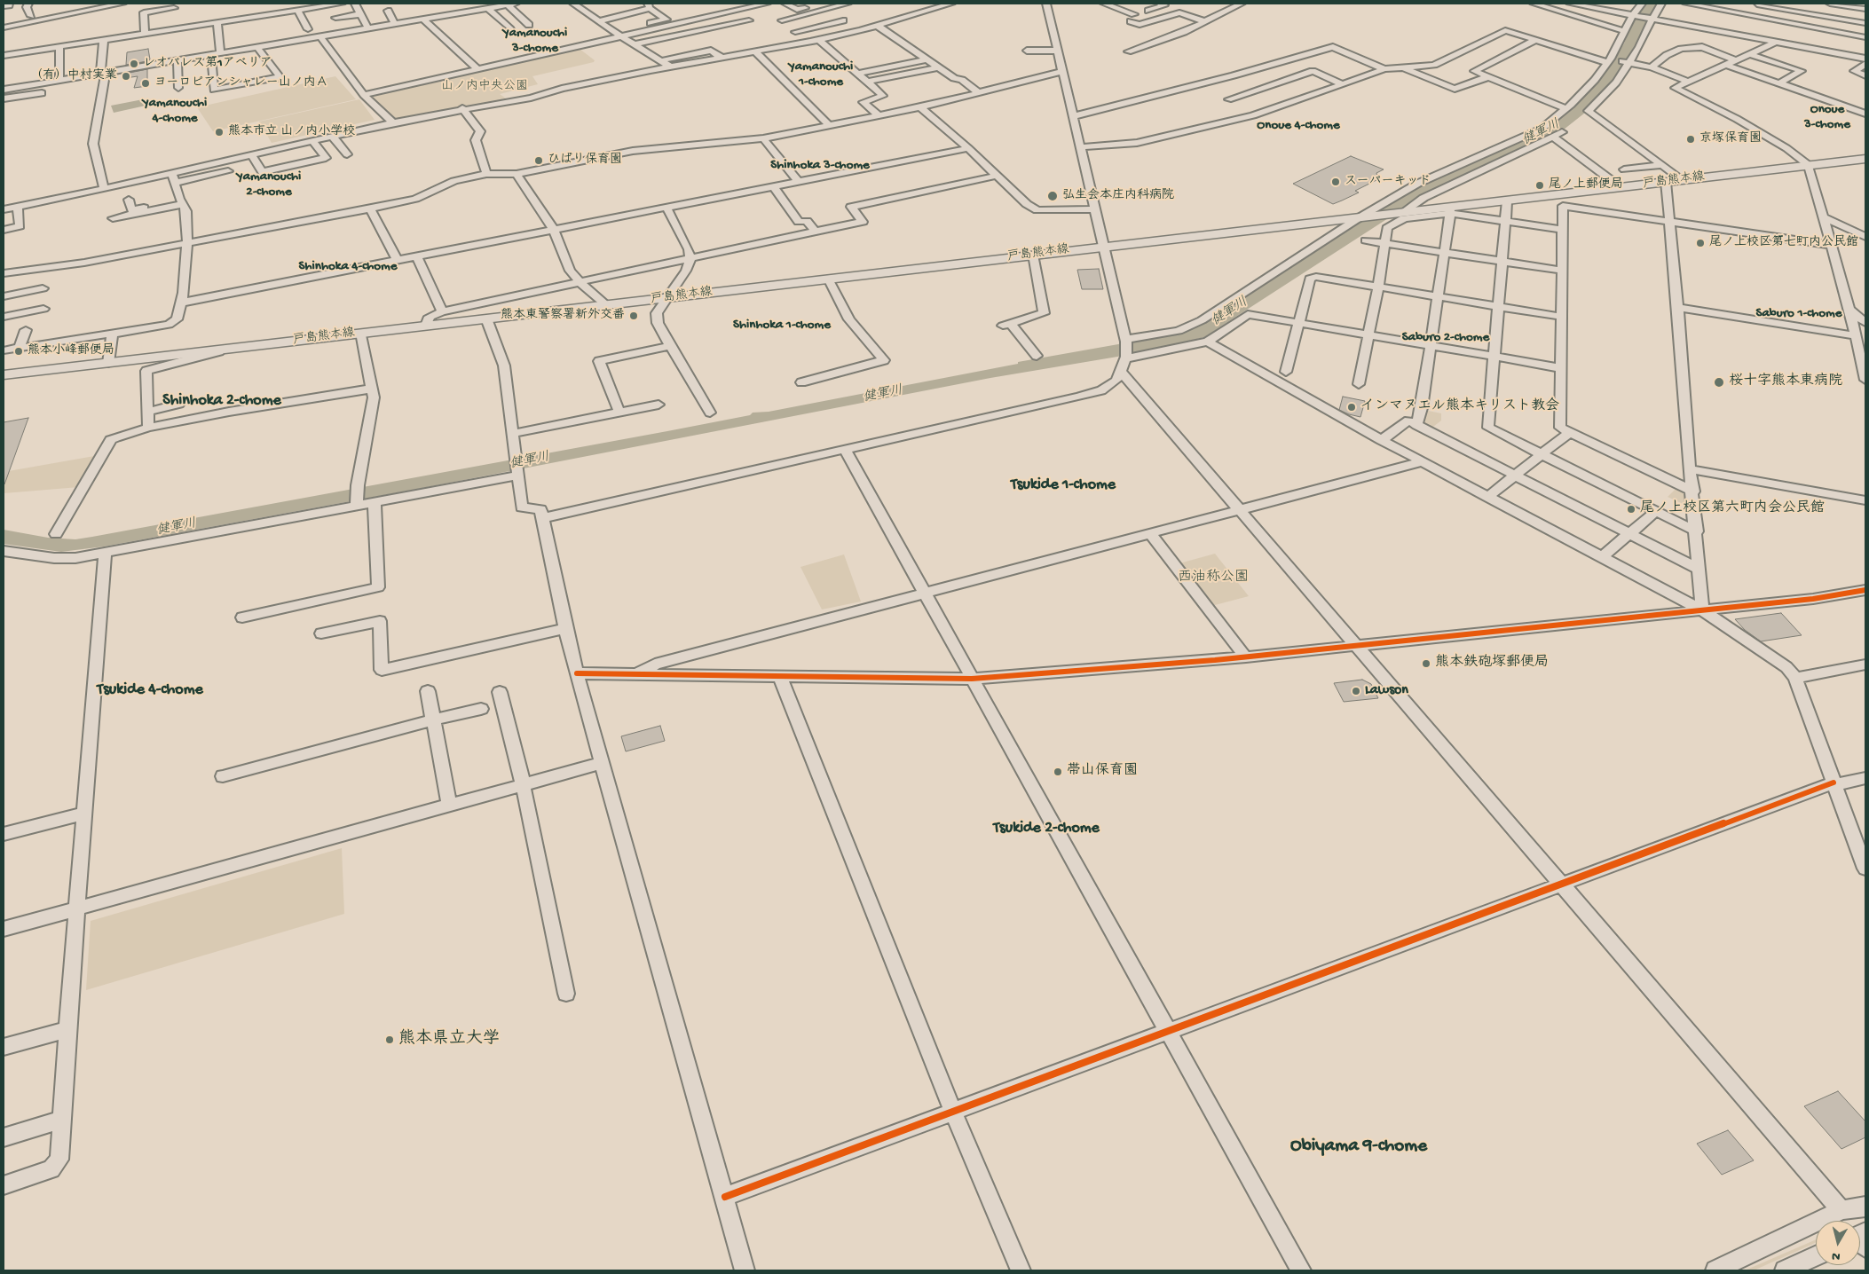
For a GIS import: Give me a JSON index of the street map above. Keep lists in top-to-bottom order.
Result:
{
  "streets": {
    "main road": ["戸島熊本線"]
  },
  "districts": [
    "Yamanouchi 3-chome",
    "Yamanouchi 1-chome",
    "Yamanouchi 4-chome",
    "Onoue 3-chome",
    "Onoue 4-chome",
    "Shinhoka 3-chome",
    "Yamanouchi 2-chome",
    "Shinhoka 4-chome",
    "Saburo 1-chome",
    "Shinhoka 1-chome",
    "Saburo 2-chome",
    "Shinhoka 2-chome",
    "Tsukide 1-chome",
    "Tsukide 4-chome",
    "Tsukide 2-chome",
    "Obiyama 9-chome"
  ],
  "water": ["健軍川"],
  "parks": ["山ノ内中央公園", "西油称公園"],
  "places": [
    "レオパレス第1アベリア",
    "（有）中村実業",
    "ヨーロピアンシャレー山ノ内Ａ",
    "熊本市立 山ノ内小学校",
    "京塚保育園",
    "ひばり保育園",
    "スーパーキッド",
    "尾ノ上郵便局",
    "弘生会本庄内科病院",
    "尾ノ上校区第七町内公民館",
    "熊本東警察署新外交番",
    "熊本小峰郵便局",
    "桜十字熊本東病院",
    "インマヌエル熊本キリスト教会",
    "尾ノ上校区第六町内会公民館",
    "熊本鉄砲塚郵便局",
    "Lawson",
    "帯山保育園",
    "熊本県立大学"
  ],
  "north": "bottom"
}
